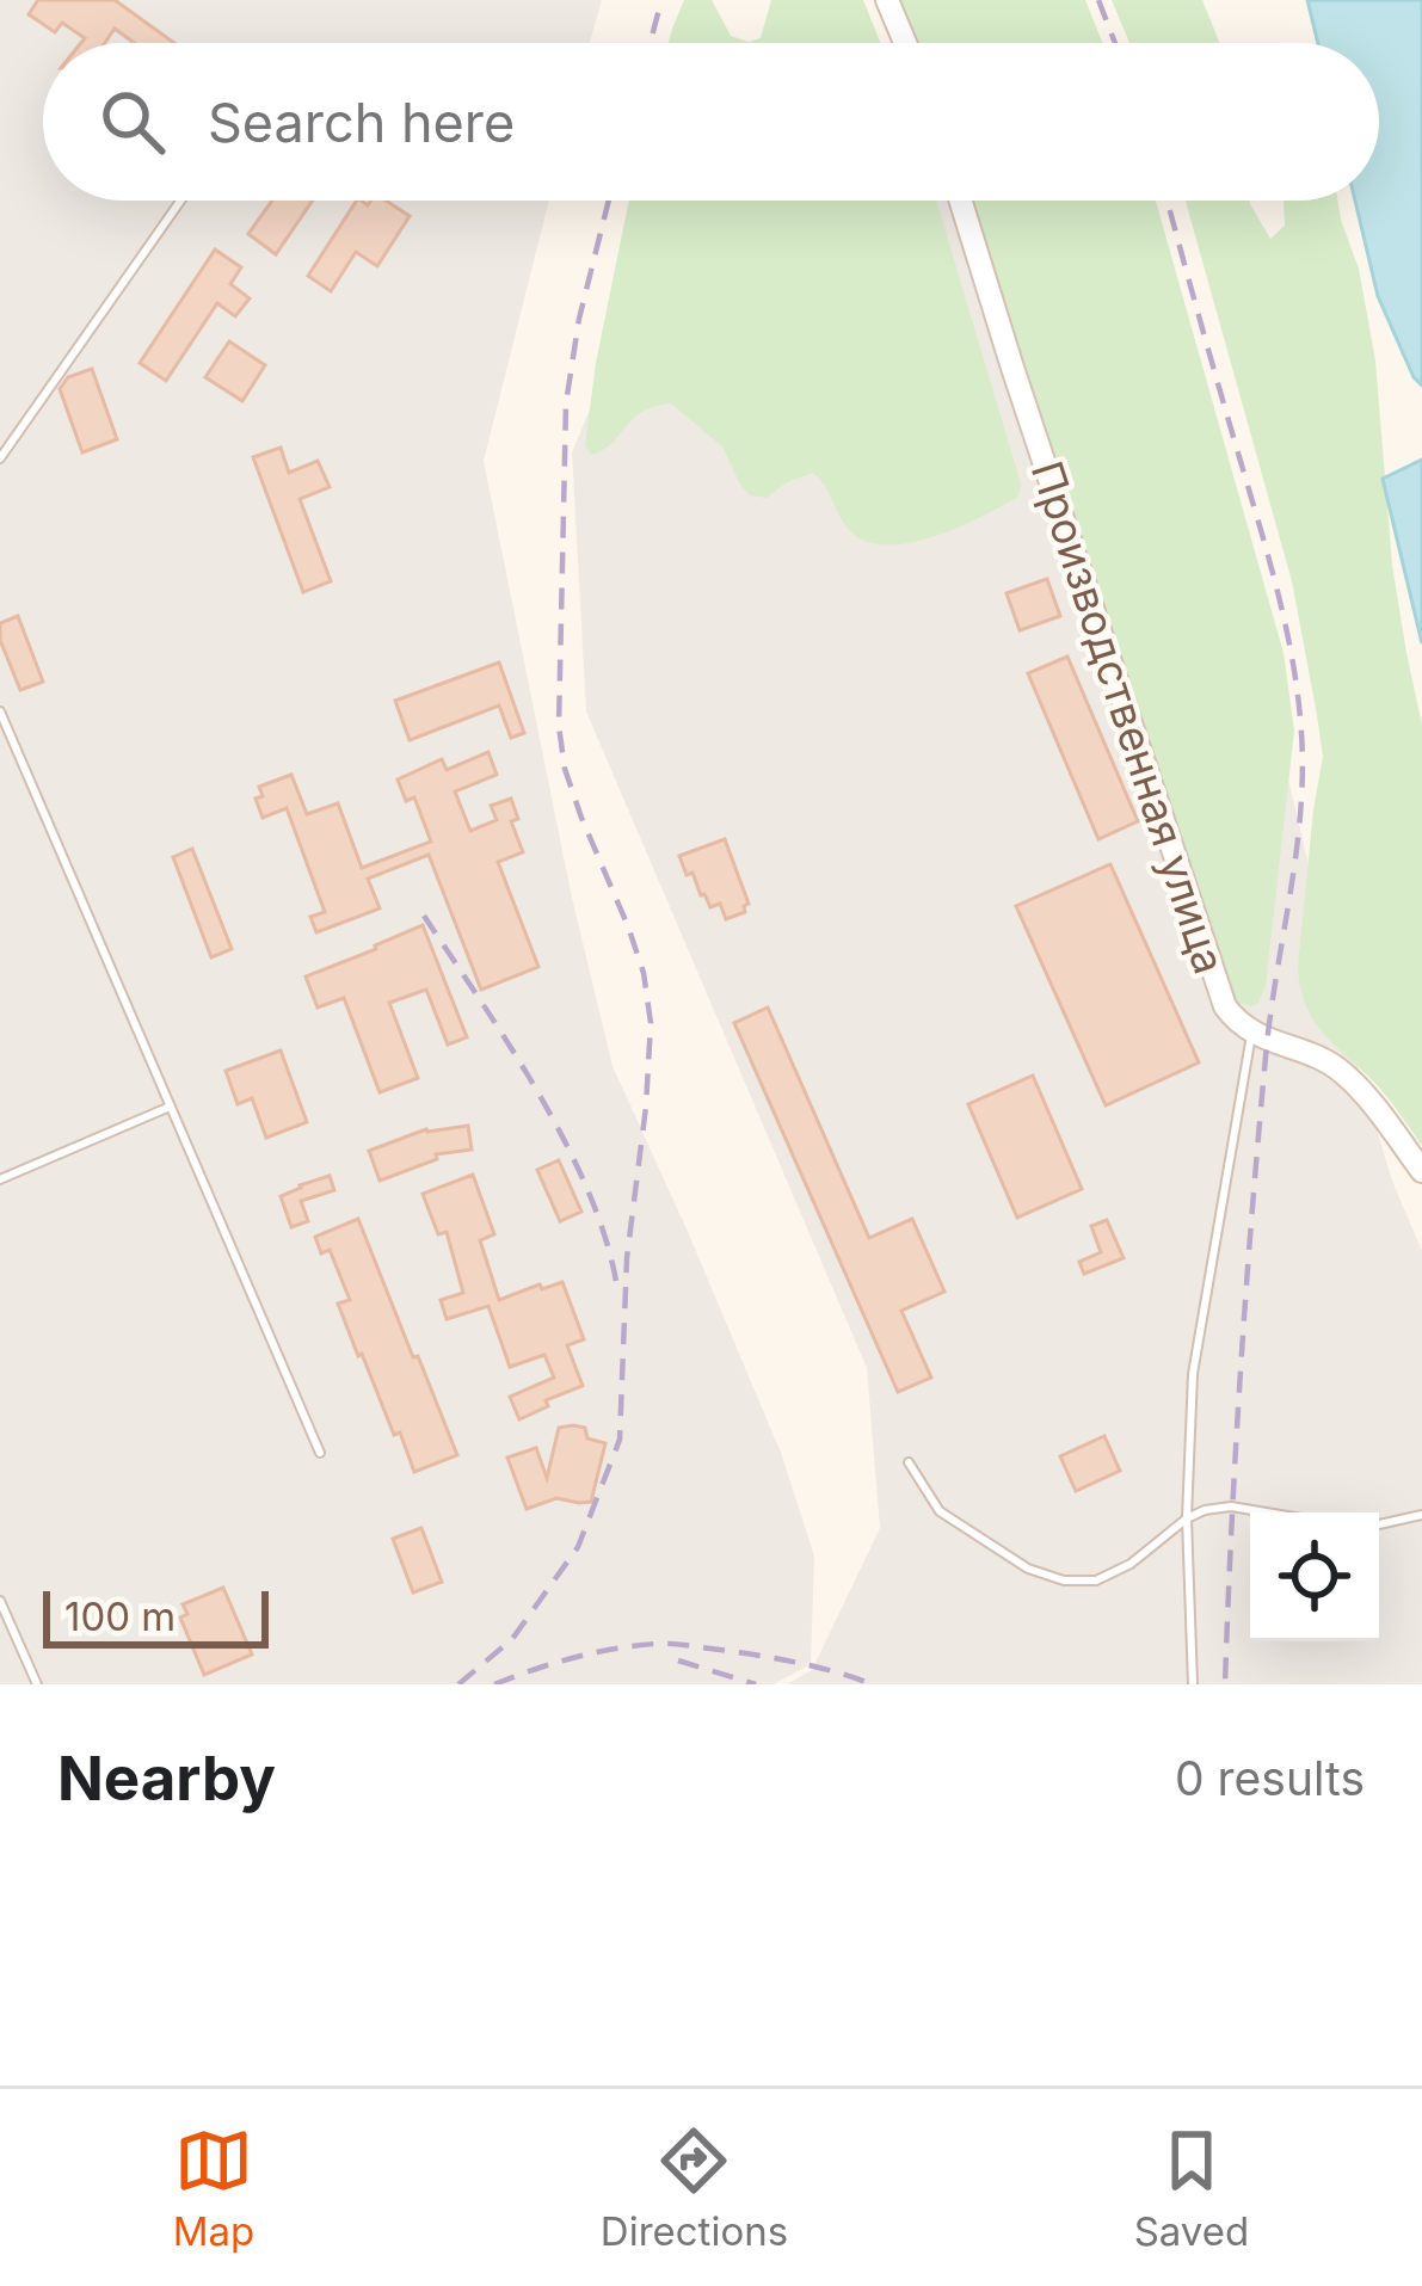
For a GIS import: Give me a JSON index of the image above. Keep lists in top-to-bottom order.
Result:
{
  "streets": {
    "street": ["Производственная улица"]
  },
  "scale_bar": "100 m",
  "page": {
    "search": "Search here",
    "scale": "100 m",
    "heading": ["Nearby", "0 results"],
    "nav": ["Map", "Directions", "Saved"]
  }
}
